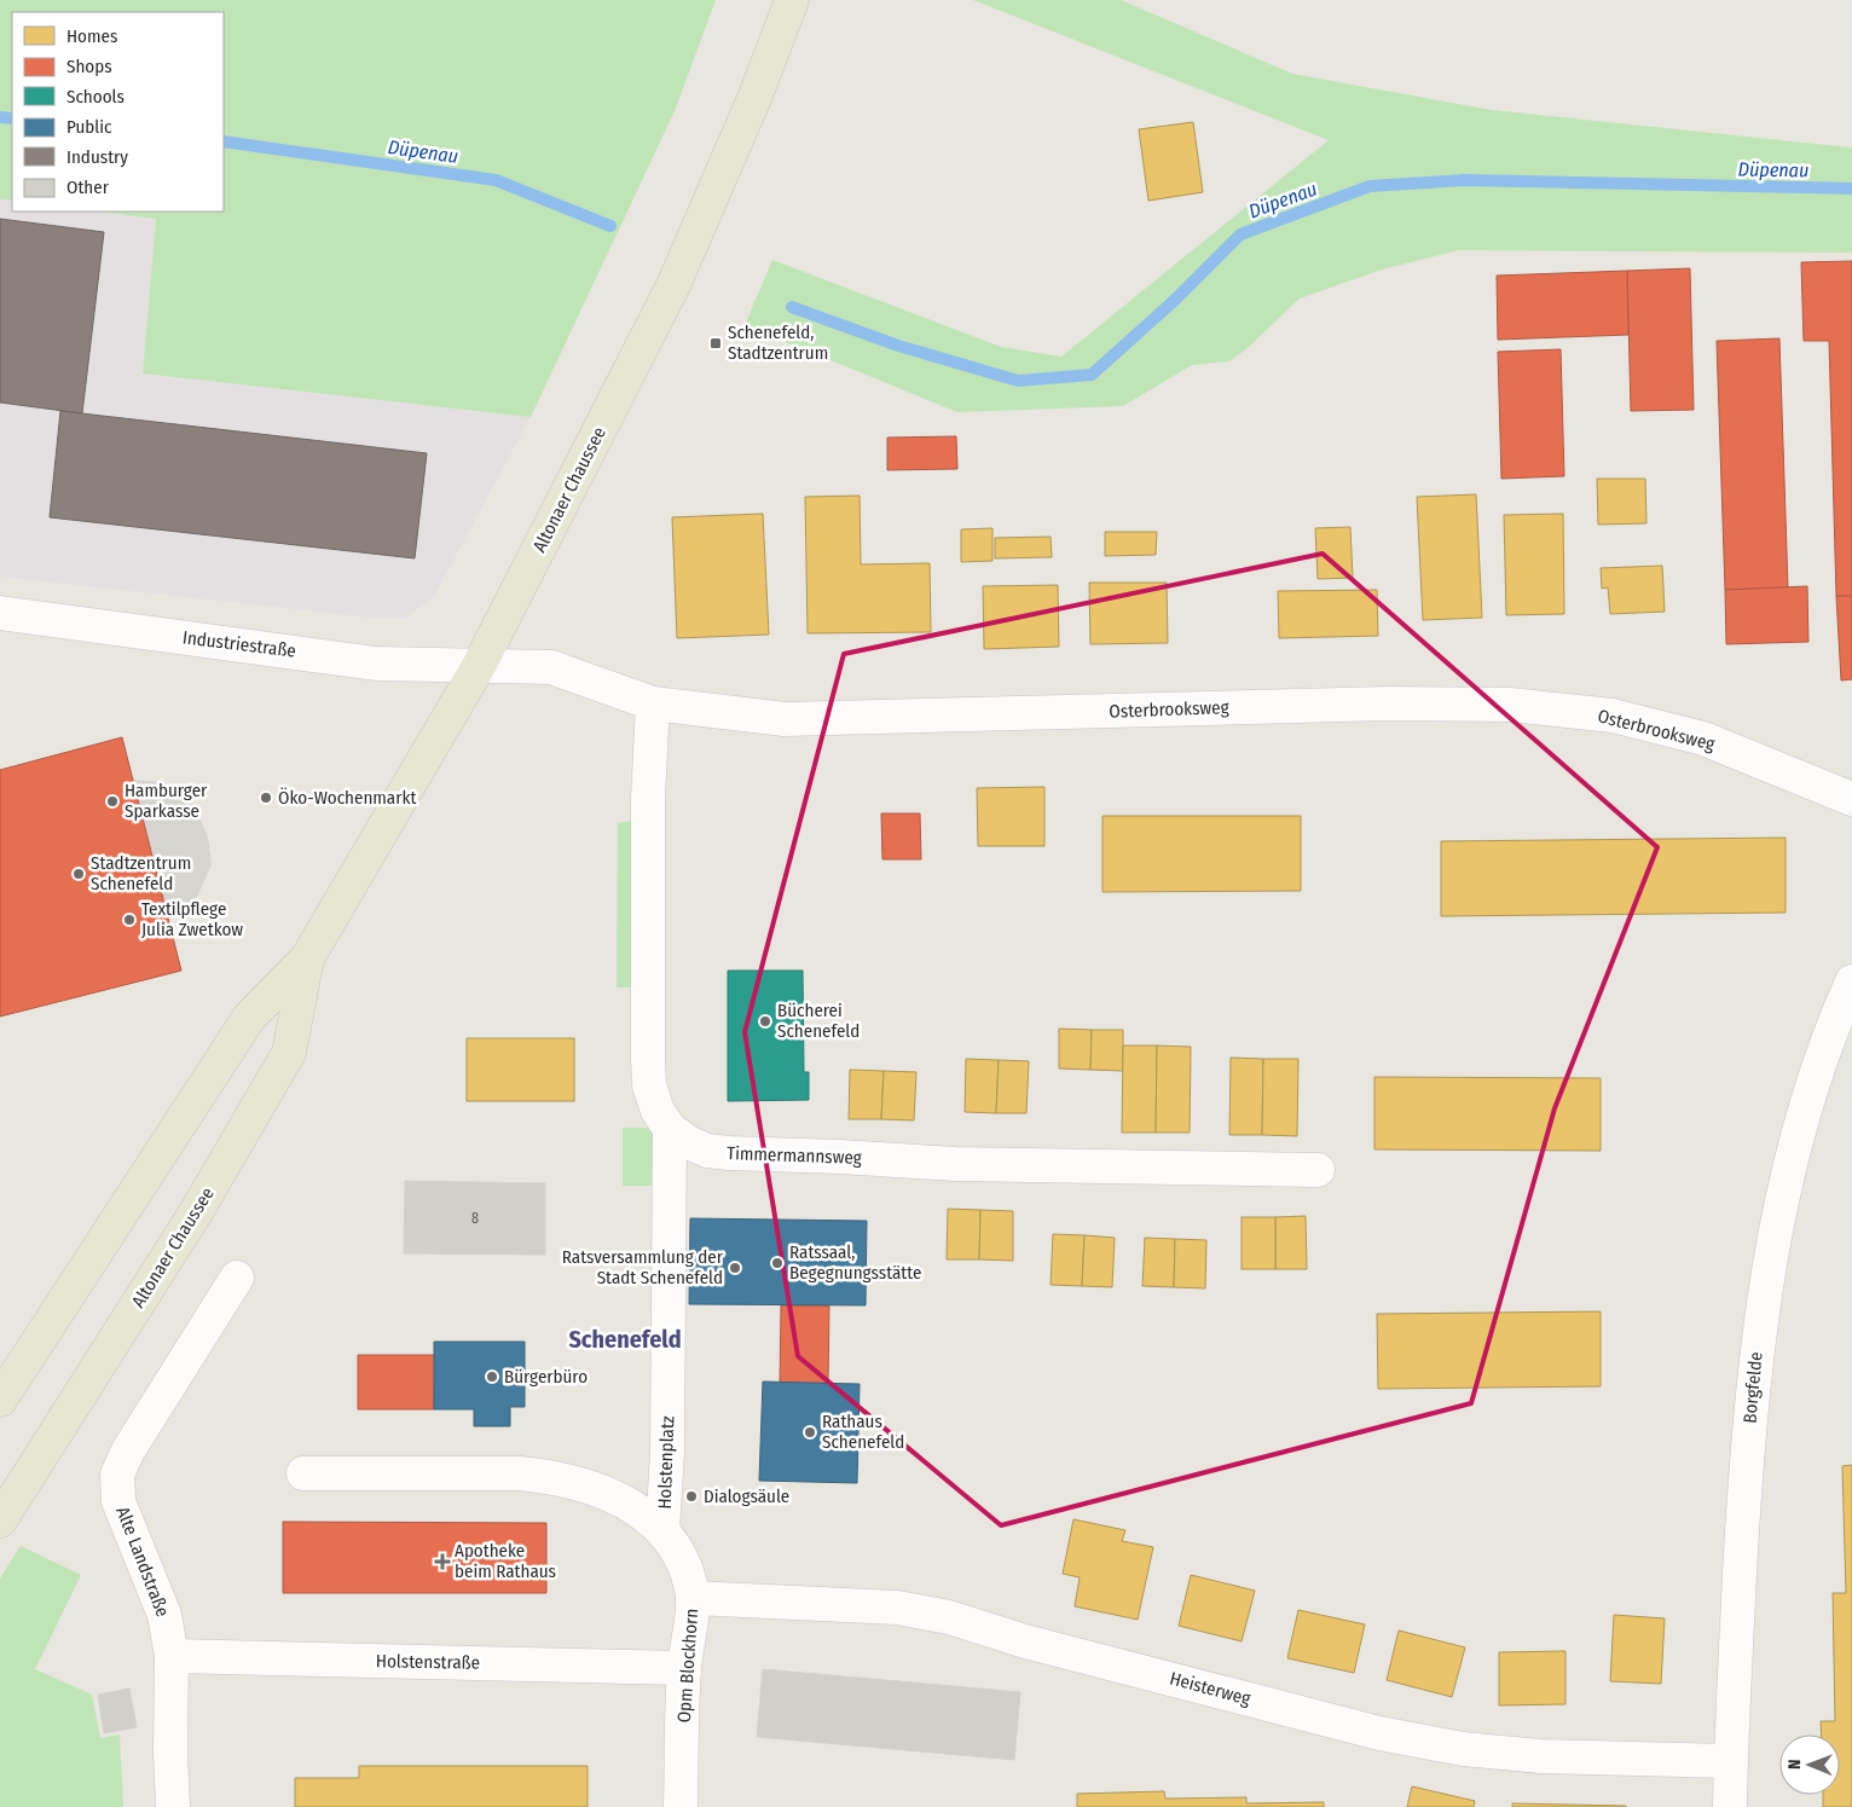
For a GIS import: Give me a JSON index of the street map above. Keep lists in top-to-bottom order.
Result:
{
  "streets": {
    "main road": ["Altonaer Chaussee"],
    "street": [
      "Industriestraße",
      "Osterbrooksweg",
      "Timmermannsweg",
      "Borgfelde",
      "Holstenplatz",
      "Alte Landstraße",
      "Holstenstraße",
      "Opm Blockhorn",
      "Heisterweg"
    ]
  },
  "crossings": [
    ["Altonaer Chaussee", "Industriestraße"],
    ["Altonaer Chaussee", "Osterbrooksweg"],
    ["Industriestraße", "Osterbrooksweg"],
    ["Osterbrooksweg", "Timmermannsweg"],
    ["Timmermannsweg", "Holstenplatz"],
    ["Borgfelde", "Heisterweg"],
    ["Holstenplatz", "Opm Blockhorn"],
    ["Alte Landstraße", "Holstenstraße"],
    ["Holstenstraße", "Opm Blockhorn"],
    ["Opm Blockhorn", "Heisterweg"]
  ],
  "districts": ["Schenefeld"],
  "water": ["Düpenau"],
  "places": {
    "transit": ["Schenefeld, Stadtzentrum"],
    "other": [
      "Öko-Wochenmarkt",
      "Hamburger Sparkasse",
      "Stadtzentrum Schenefeld",
      "Textilpflege Julia Zwetkow",
      "Bücherei Schenefeld",
      "Ratssaal, Begegnungsstätte",
      "Ratsversammlung der Stadt Schenefeld",
      "Bürgerbüro",
      "Rathaus Schenefeld",
      "Dialogsäule"
    ],
    "health": ["Apotheke beim Rathaus"]
  },
  "house_numbers": ["8"],
  "legend": [
    "Homes",
    "Shops",
    "Schools",
    "Public",
    "Industry",
    "Other"
  ],
  "north": "left"
}
